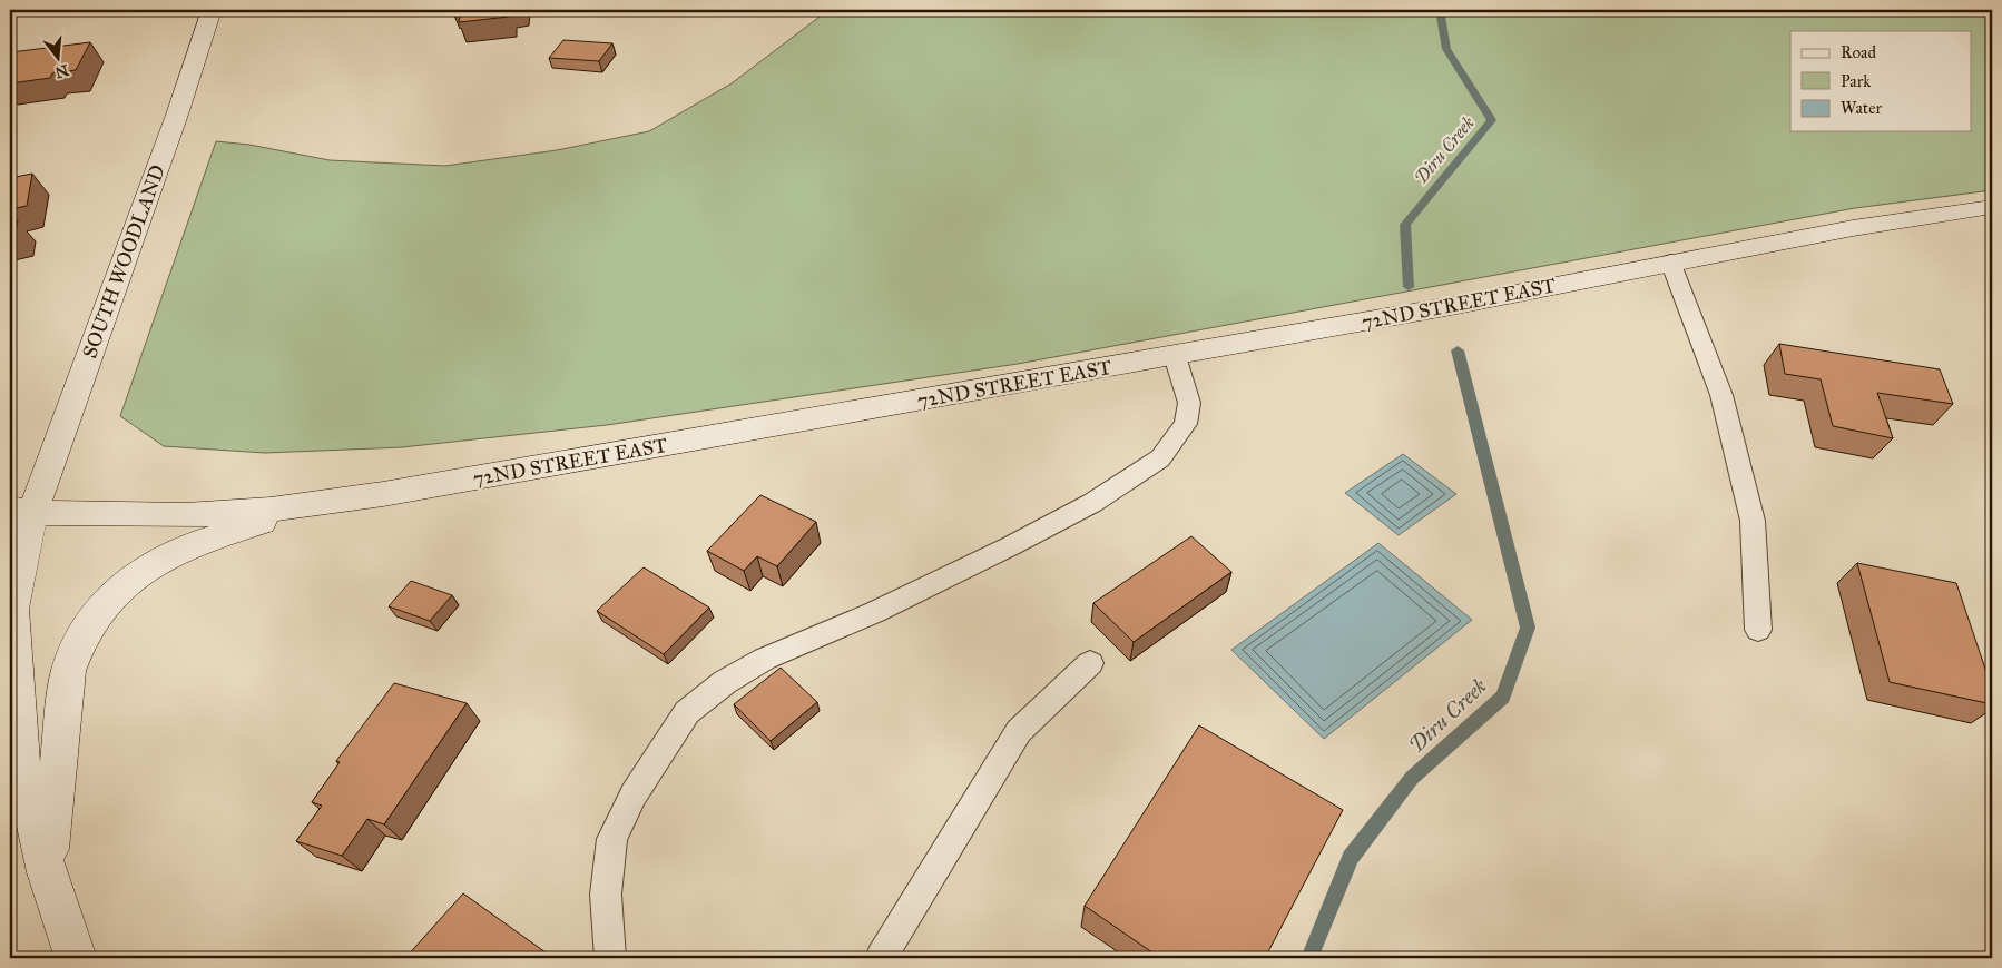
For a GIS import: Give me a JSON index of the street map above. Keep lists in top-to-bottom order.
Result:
{
  "streets": {
    "main road": ["SOUTH WOODLAND", "72ND STREET EAST"]
  },
  "crossings": [
    ["SOUTH WOODLAND", "72ND STREET EAST"]
  ],
  "water": ["Diru Creek"],
  "legend": ["Road", "Park", "Water"],
  "north": "bottom"
}
